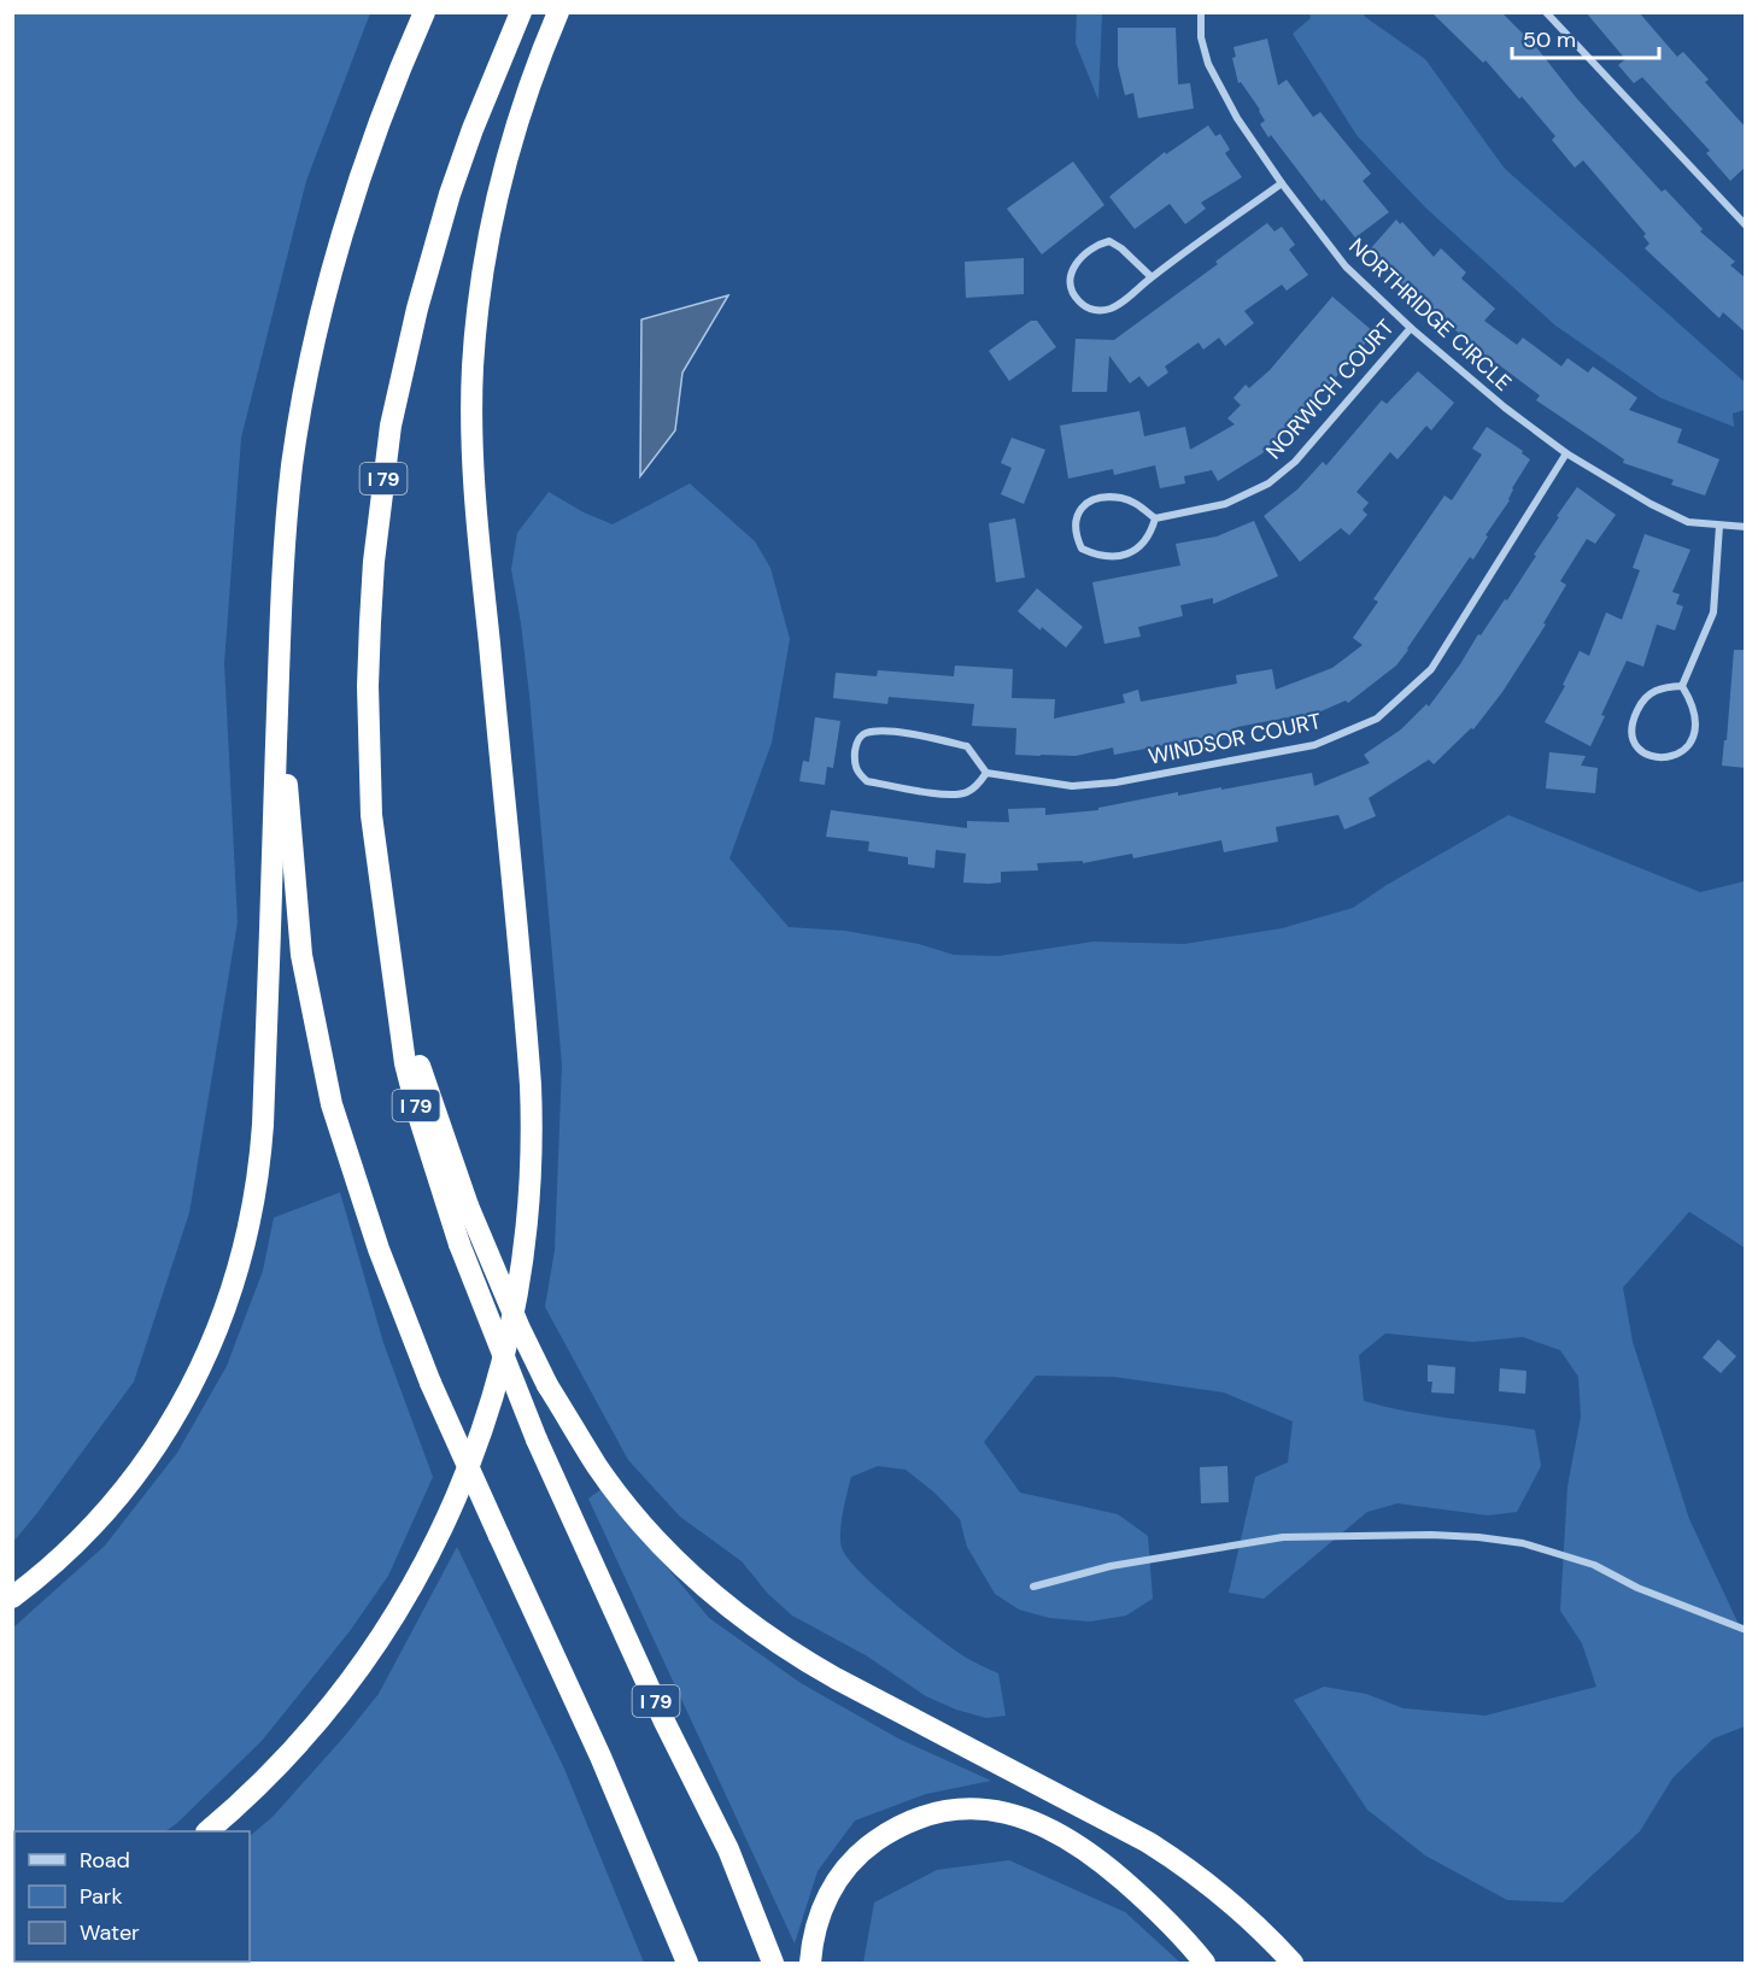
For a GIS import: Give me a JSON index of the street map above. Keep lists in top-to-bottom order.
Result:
{
  "streets": {
    "highway": ["I 79"],
    "street": ["NORTHRIDGE CIRCLE", "NORWICH COURT", "WINDSOR COURT"]
  },
  "crossings": [
    ["NORTHRIDGE CIRCLE", "NORWICH COURT"],
    ["NORTHRIDGE CIRCLE", "WINDSOR COURT"]
  ],
  "legend": ["Road", "Park", "Water"],
  "scale_bar": "50 m"
}
